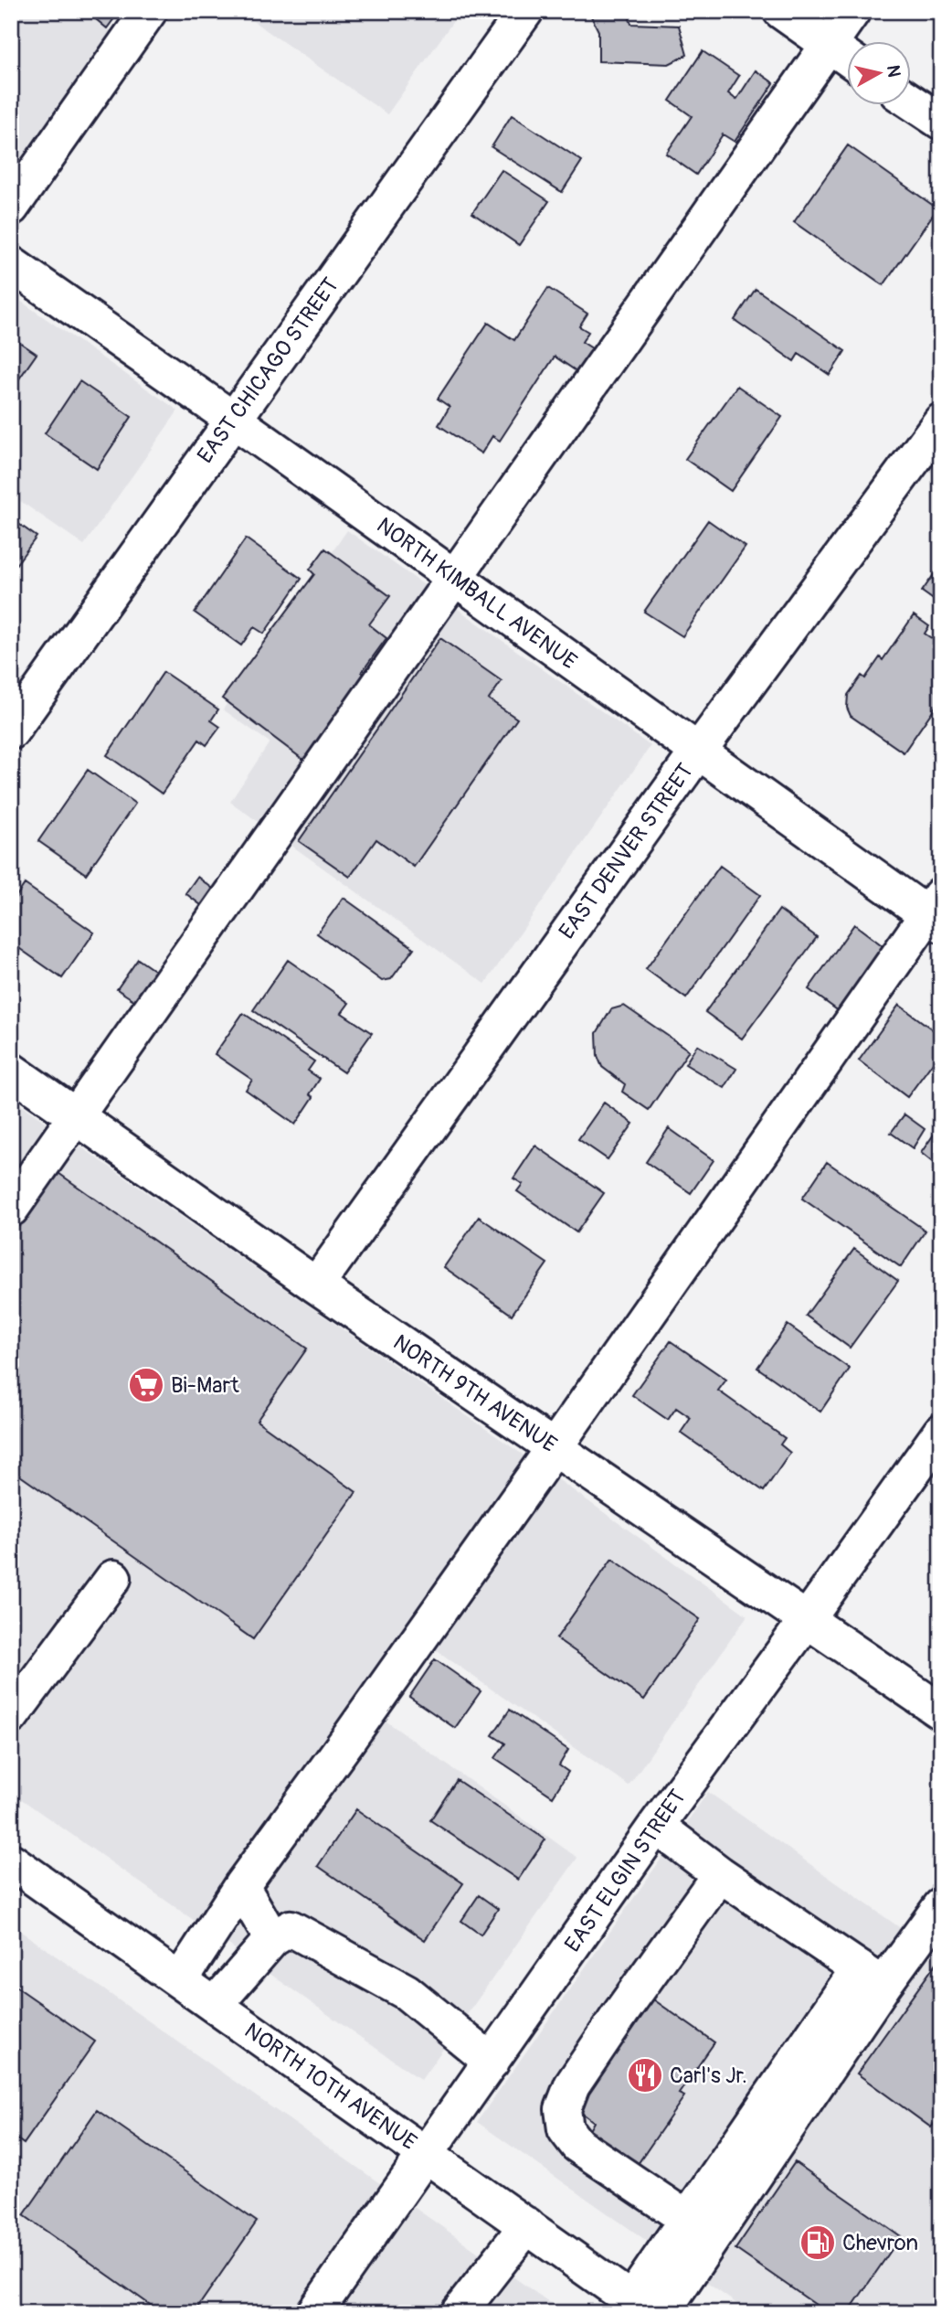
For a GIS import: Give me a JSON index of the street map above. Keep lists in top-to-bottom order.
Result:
{
  "streets": {
    "street": [
      "EAST CHICAGO STREET",
      "NORTH KIMBALL AVENUE",
      "EAST DENVER STREET",
      "NORTH 9TH AVENUE",
      "EAST ELGIN STREET",
      "NORTH 10TH AVENUE"
    ]
  },
  "crossings": [
    ["EAST CHICAGO STREET", "NORTH KIMBALL AVENUE"],
    ["NORTH KIMBALL AVENUE", "EAST DENVER STREET"],
    ["EAST DENVER STREET", "NORTH 9TH AVENUE"],
    ["NORTH 9TH AVENUE", "EAST ELGIN STREET"],
    ["EAST ELGIN STREET", "NORTH 10TH AVENUE"]
  ],
  "places": {
    "supermarket": ["Bi-Mart"],
    "restaurant": ["Carl's Jr."],
    "fuel station": ["Chevron"]
  },
  "north": "right"
}
